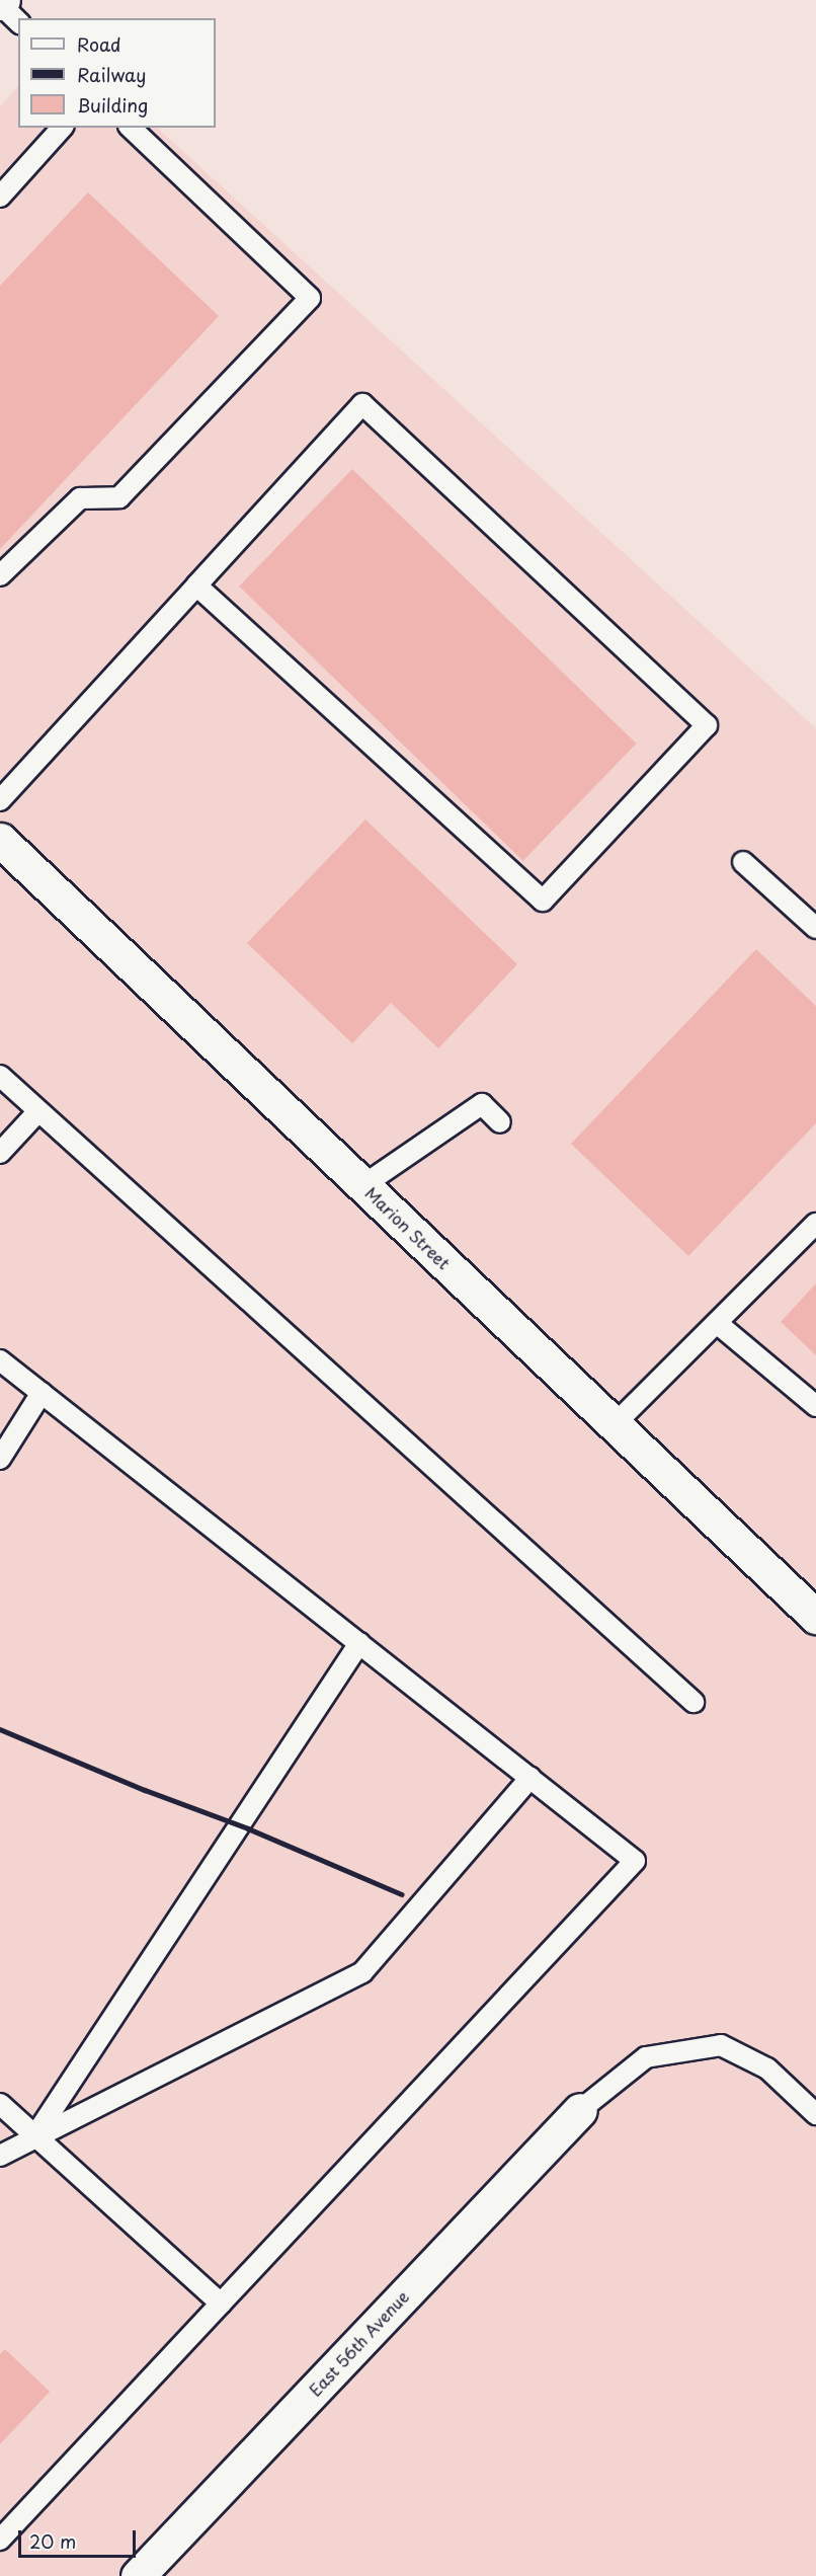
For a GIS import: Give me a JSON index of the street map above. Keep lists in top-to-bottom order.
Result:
{
  "streets": {
    "street": ["Marion Street", "East 56th Avenue"]
  },
  "legend": ["Road", "Railway", "Building"],
  "scale_bar": "20 m"
}
